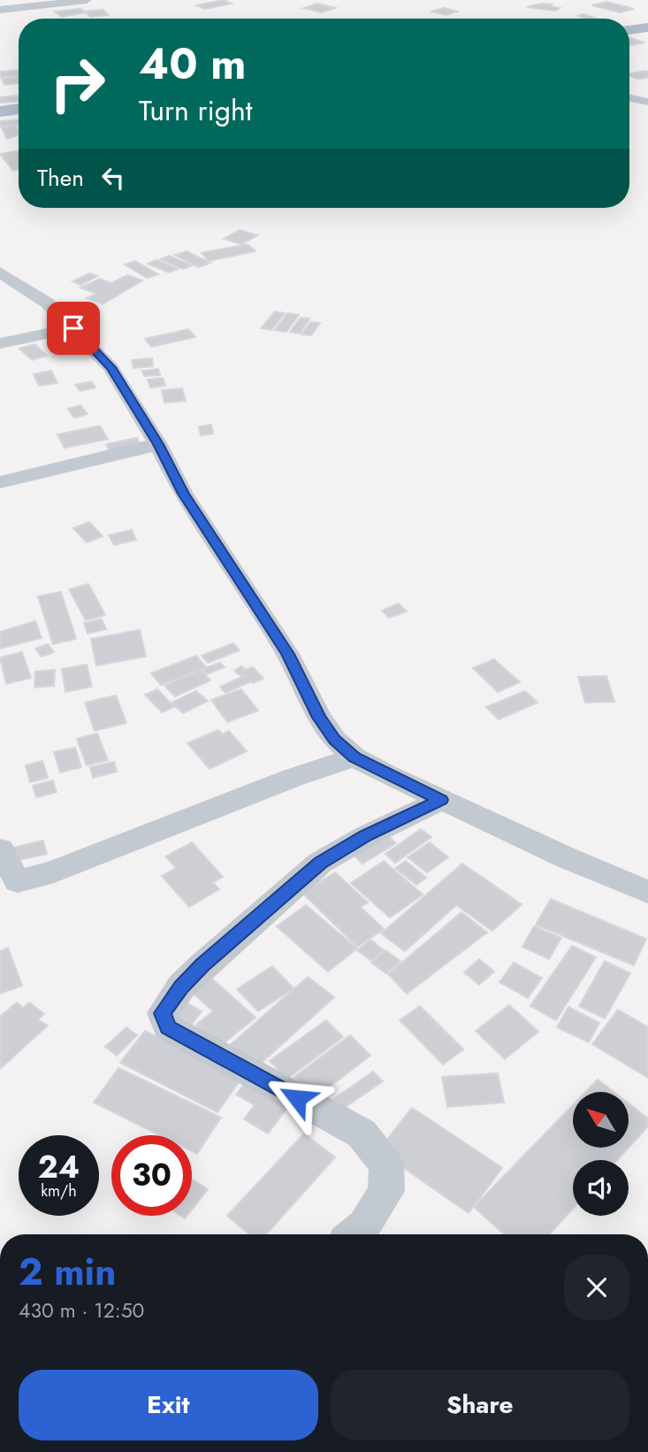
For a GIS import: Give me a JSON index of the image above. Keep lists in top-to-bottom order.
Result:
{
  "north": "top left",
  "page": {
    "turn": ["40 m", "Turn right"],
    "then": "Then",
    "speed": "24 km/h",
    "limit": "30",
    "heading": ["2 min", "430 m · 12:50"],
    "buttons": ["Exit", "Share"]
  }
}
